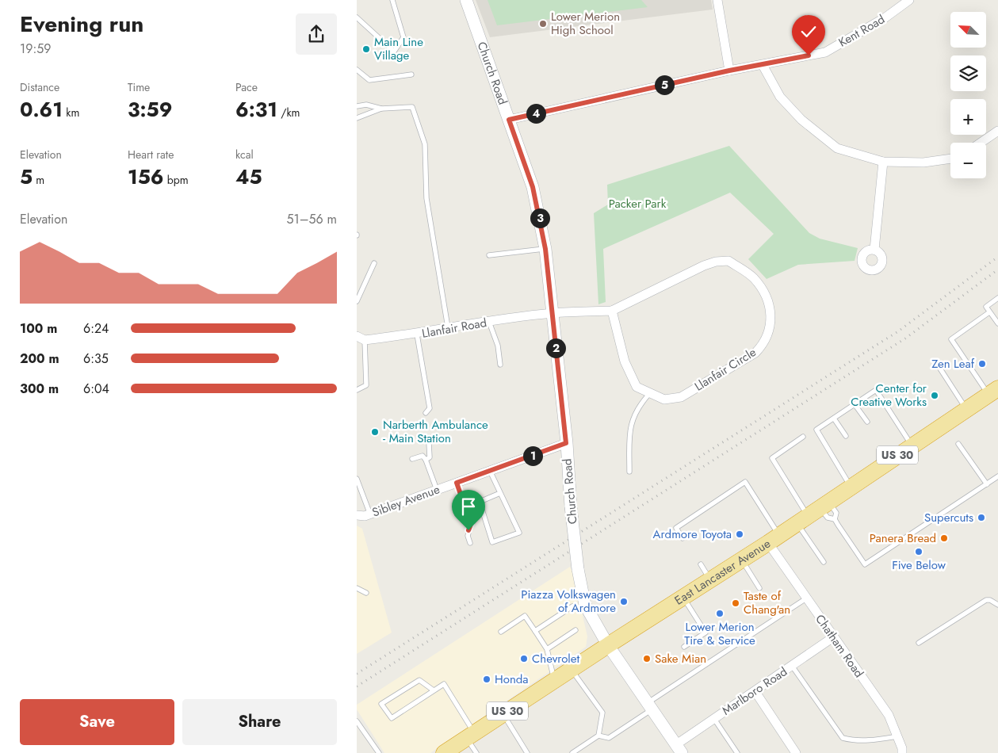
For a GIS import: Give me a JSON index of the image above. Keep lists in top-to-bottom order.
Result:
{
  "streets": {
    "highway": ["US 30", "East Lancaster Avenue"],
    "street": [
      "Kent Road",
      "Church Road",
      "Llanfair Road",
      "Llanfair Circle",
      "Sibley Avenue",
      "Chatham Road",
      "Marlboro Road"
    ]
  },
  "crossings": [
    ["Kent Road", "Church Road"],
    ["Church Road", "Llanfair Road"],
    ["Church Road", "Llanfair Circle"],
    ["Church Road", "Sibley Avenue"],
    ["Church Road", "East Lancaster Avenue"],
    ["Church Road", "Marlboro Road"],
    ["Llanfair Road", "Llanfair Circle"],
    ["East Lancaster Avenue", "Chatham Road"],
    ["Chatham Road", "Marlboro Road"]
  ],
  "parks": ["Packer Park"],
  "places": [
    "Lower Merion High School",
    "Main Line Village",
    "Zen Leaf",
    "Center for Creative Works",
    "Narberth Ambulance - Main Station",
    "Supercuts",
    "Ardmore Toyota",
    "Panera Bread",
    "Five Below",
    "Piazza Volkswagen of Ardmore",
    "Taste of Chang'an",
    "Lower Merion Tire & Service",
    "Chevrolet",
    "Sake Mian",
    "Honda"
  ],
  "north": "top left",
  "page": {
    "heading": ["Evening run", "19:59"],
    "map_buttons": ["+", "−"],
    "stats": [
      ["Distance", "0.61 km"],
      ["Time", "3:59"],
      ["Pace", "6:31 /km"],
      ["Elevation", "5 m"],
      ["Heart rate", "156 bpm"],
      ["kcal", "45"]
    ],
    "pins": [
      "5",
      "4",
      "3",
      "2",
      "1"
    ],
    "chart": ["Elevation", "51–56 m"],
    "list": [
      {
        "name": "100 m",
        "note": "6:24"
      },
      {
        "name": "200 m",
        "note": "6:35"
      },
      {
        "name": "300 m",
        "note": "6:04"
      }
    ],
    "buttons": ["Save", "Share"]
  }
}
